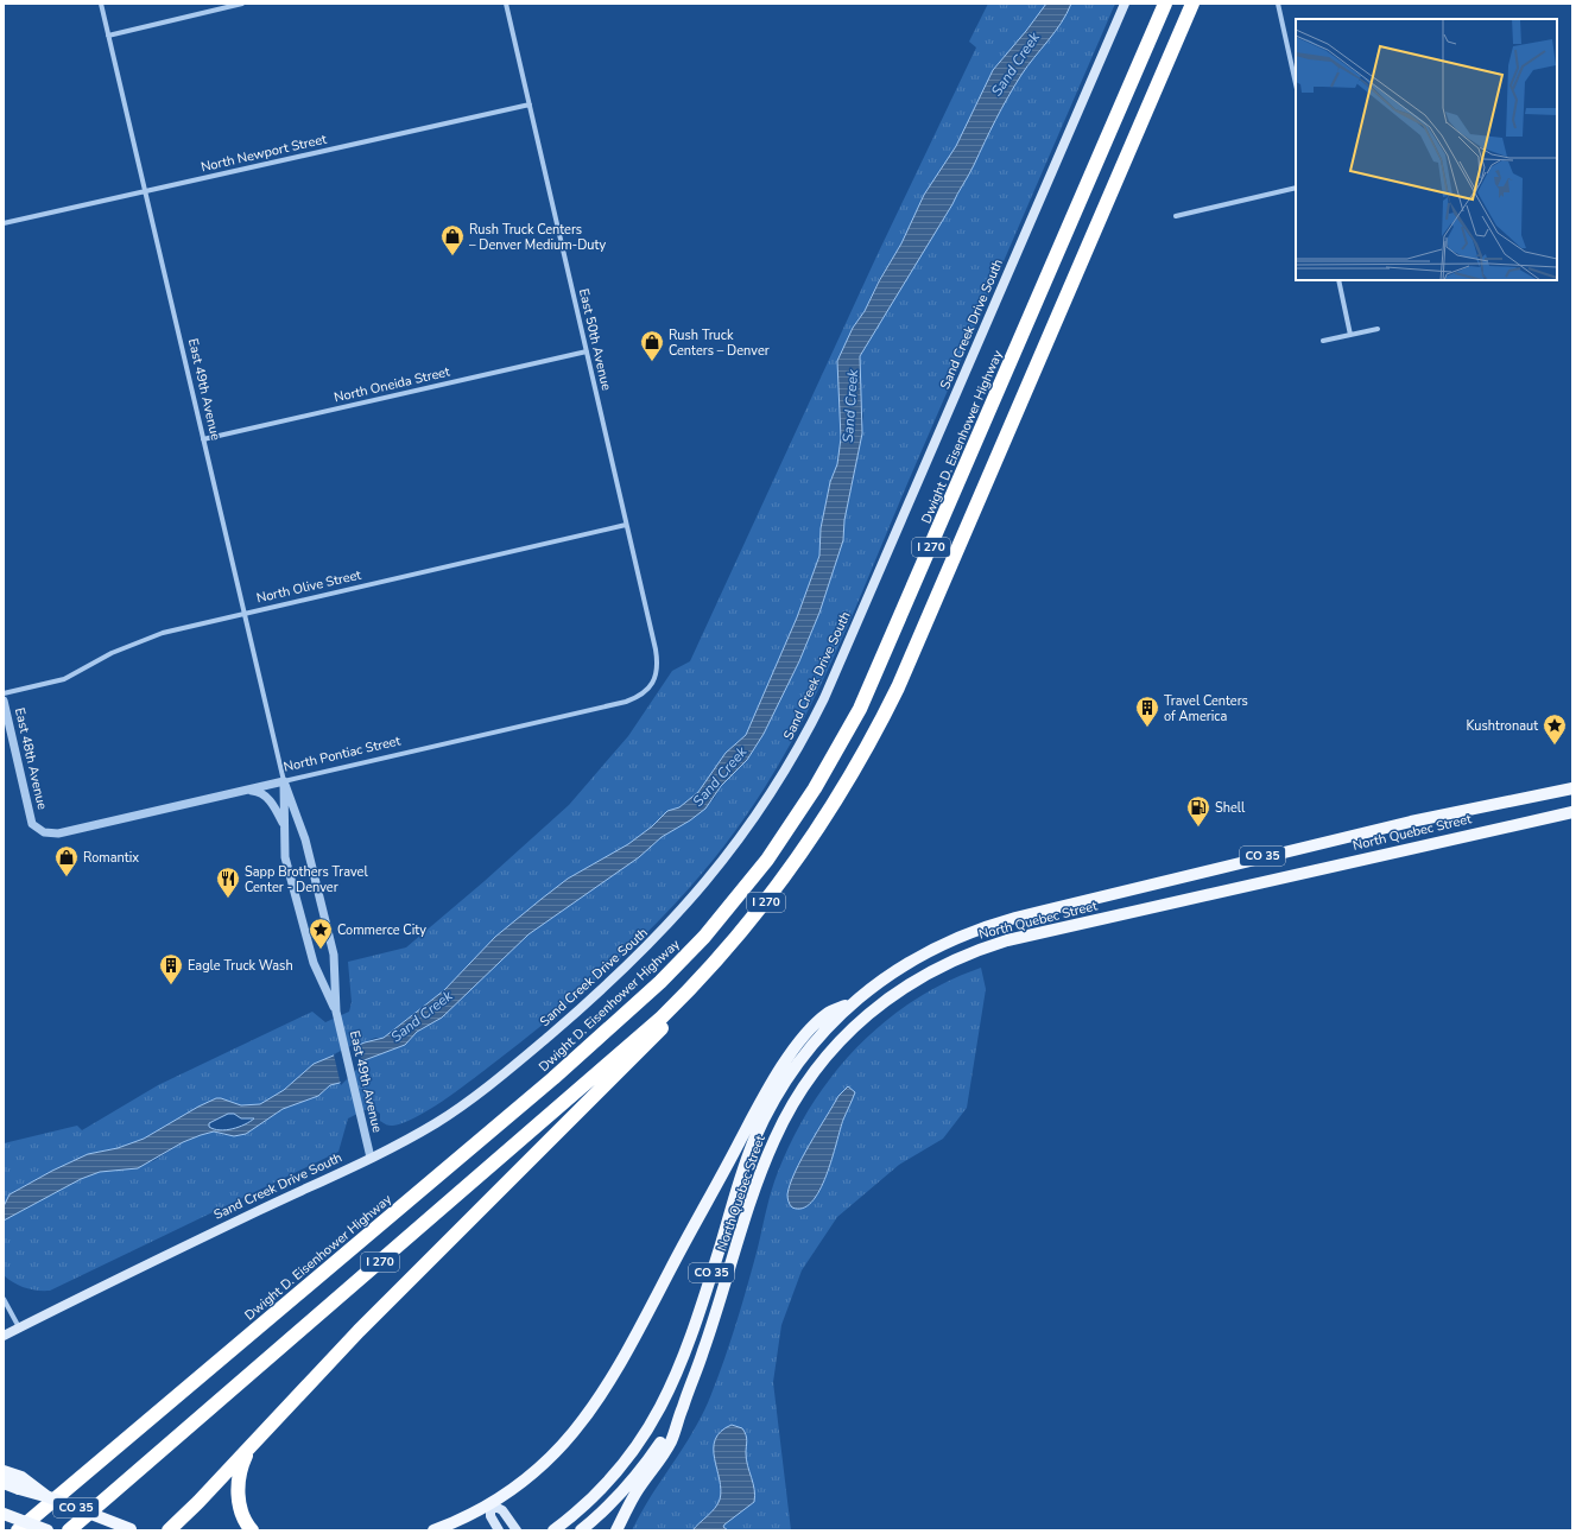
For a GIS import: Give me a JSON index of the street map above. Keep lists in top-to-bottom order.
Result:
{
  "streets": {
    "highway": ["Dwight D. Eisenhower Highway", "I 270"],
    "main road": ["Sand Creek Drive South", "North Quebec Street", "CO 35"],
    "street": [
      "North Newport Street",
      "East 50th Avenue",
      "North Oneida Street",
      "East 49th Avenue",
      "North Olive Street",
      "North Pontiac Street",
      "East 48th Avenue"
    ]
  },
  "crossings": [
    ["North Newport Street", "East 50th Avenue"],
    ["North Newport Street", "East 49th Avenue"],
    ["Sand Creek Drive South", "East 49th Avenue"],
    ["East 50th Avenue", "North Oneida Street"],
    ["East 50th Avenue", "North Olive Street"],
    ["East 50th Avenue", "North Pontiac Street"],
    ["North Oneida Street", "East 49th Avenue"],
    ["East 49th Avenue", "North Olive Street"],
    ["East 49th Avenue", "North Pontiac Street"],
    ["North Pontiac Street", "East 48th Avenue"],
    ["North Quebec Street", "CO 35"]
  ],
  "water": ["Sand Creek"],
  "places": {
    "shop": ["Rush Truck Centers – Denver Medium-Duty", "Rush Truck Centers – Denver", "Romantix"],
    "building": ["Travel Centers of America", "Eagle Truck Wash"],
    "place": ["Kushtronaut", "Commerce City"],
    "fuel station": ["Shell"],
    "restaurant": ["Sapp Brothers Travel Center - Denver"]
  }
}
